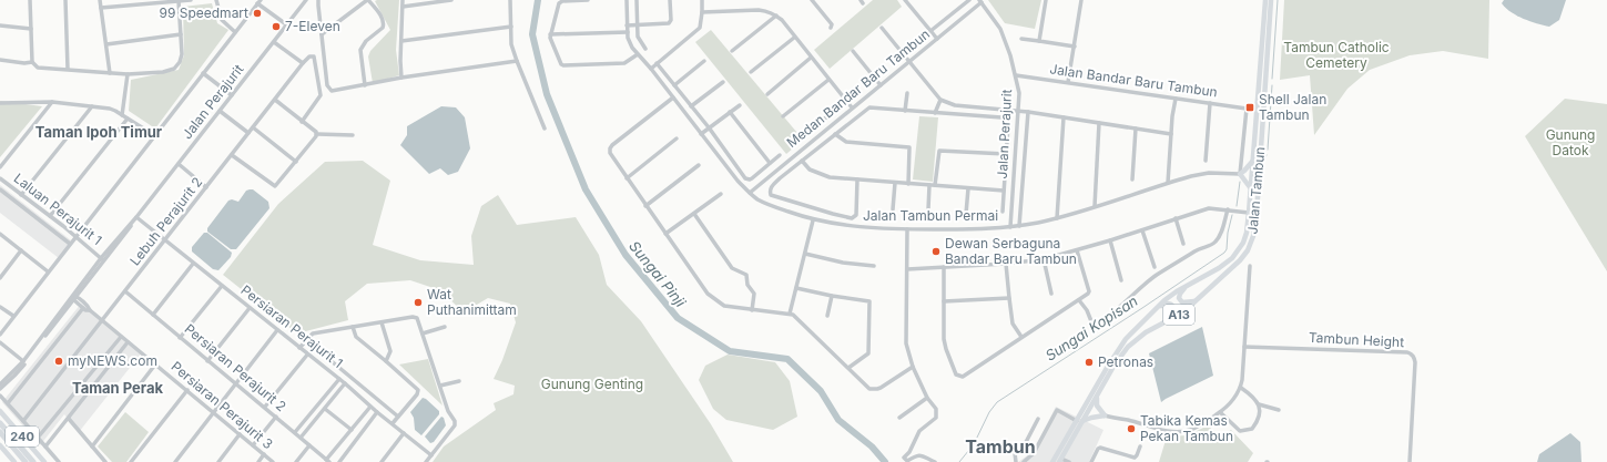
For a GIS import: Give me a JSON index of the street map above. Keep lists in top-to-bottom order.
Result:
{
  "streets": {
    "main road": ["Jalan Tambun", "A13", "240"],
    "street": [
      "Jalan Bandar Baru Tambun",
      "Medan Bandar Baru Tambun",
      "Jalan Perajurit",
      "Laluan Perajurit 1",
      "Jalan Tambun Permai",
      "Lebuh Perajurit 2",
      "Persiaran Perajurit 1",
      "Tambun Height",
      "Persiaran Perajurit 2",
      "Persiaran Perajurit 3"
    ]
  },
  "crossings": [
    ["Jalan Bandar Baru Tambun", "Jalan Perajurit"],
    ["Jalan Bandar Baru Tambun", "Jalan Tambun Permai"],
    ["Medan Bandar Baru Tambun", "Jalan Perajurit"],
    ["Medan Bandar Baru Tambun", "Jalan Tambun Permai"],
    ["Jalan Perajurit", "Laluan Perajurit 1"],
    ["Jalan Perajurit", "Jalan Tambun Permai"],
    ["Jalan Perajurit", "Persiaran Perajurit 1"],
    ["Jalan Perajurit", "Persiaran Perajurit 3"],
    ["Lebuh Perajurit 2", "Persiaran Perajurit 1"],
    ["Lebuh Perajurit 2", "Persiaran Perajurit 2"],
    ["Lebuh Perajurit 2", "Persiaran Perajurit 3"]
  ],
  "districts": ["Taman Ipoh Timur", "Taman Perak", "Tambun"],
  "water": ["Sungai Pinji", "Sungai Kopisan"],
  "parks": ["Tambun Catholic Cemetery", "Gunung Datok", "Gunung Genting"],
  "places": {
    "other": [
      "99 Speedmart",
      "7-Eleven",
      "Dewan Serbaguna Bandar Baru Tambun",
      "Wat Puthanimittam",
      "myNEWS.com",
      "Petronas",
      "Tabika Kemas Pekan Tambun"
    ],
    "transit": ["Shell Jalan Tambun"]
  }
}
